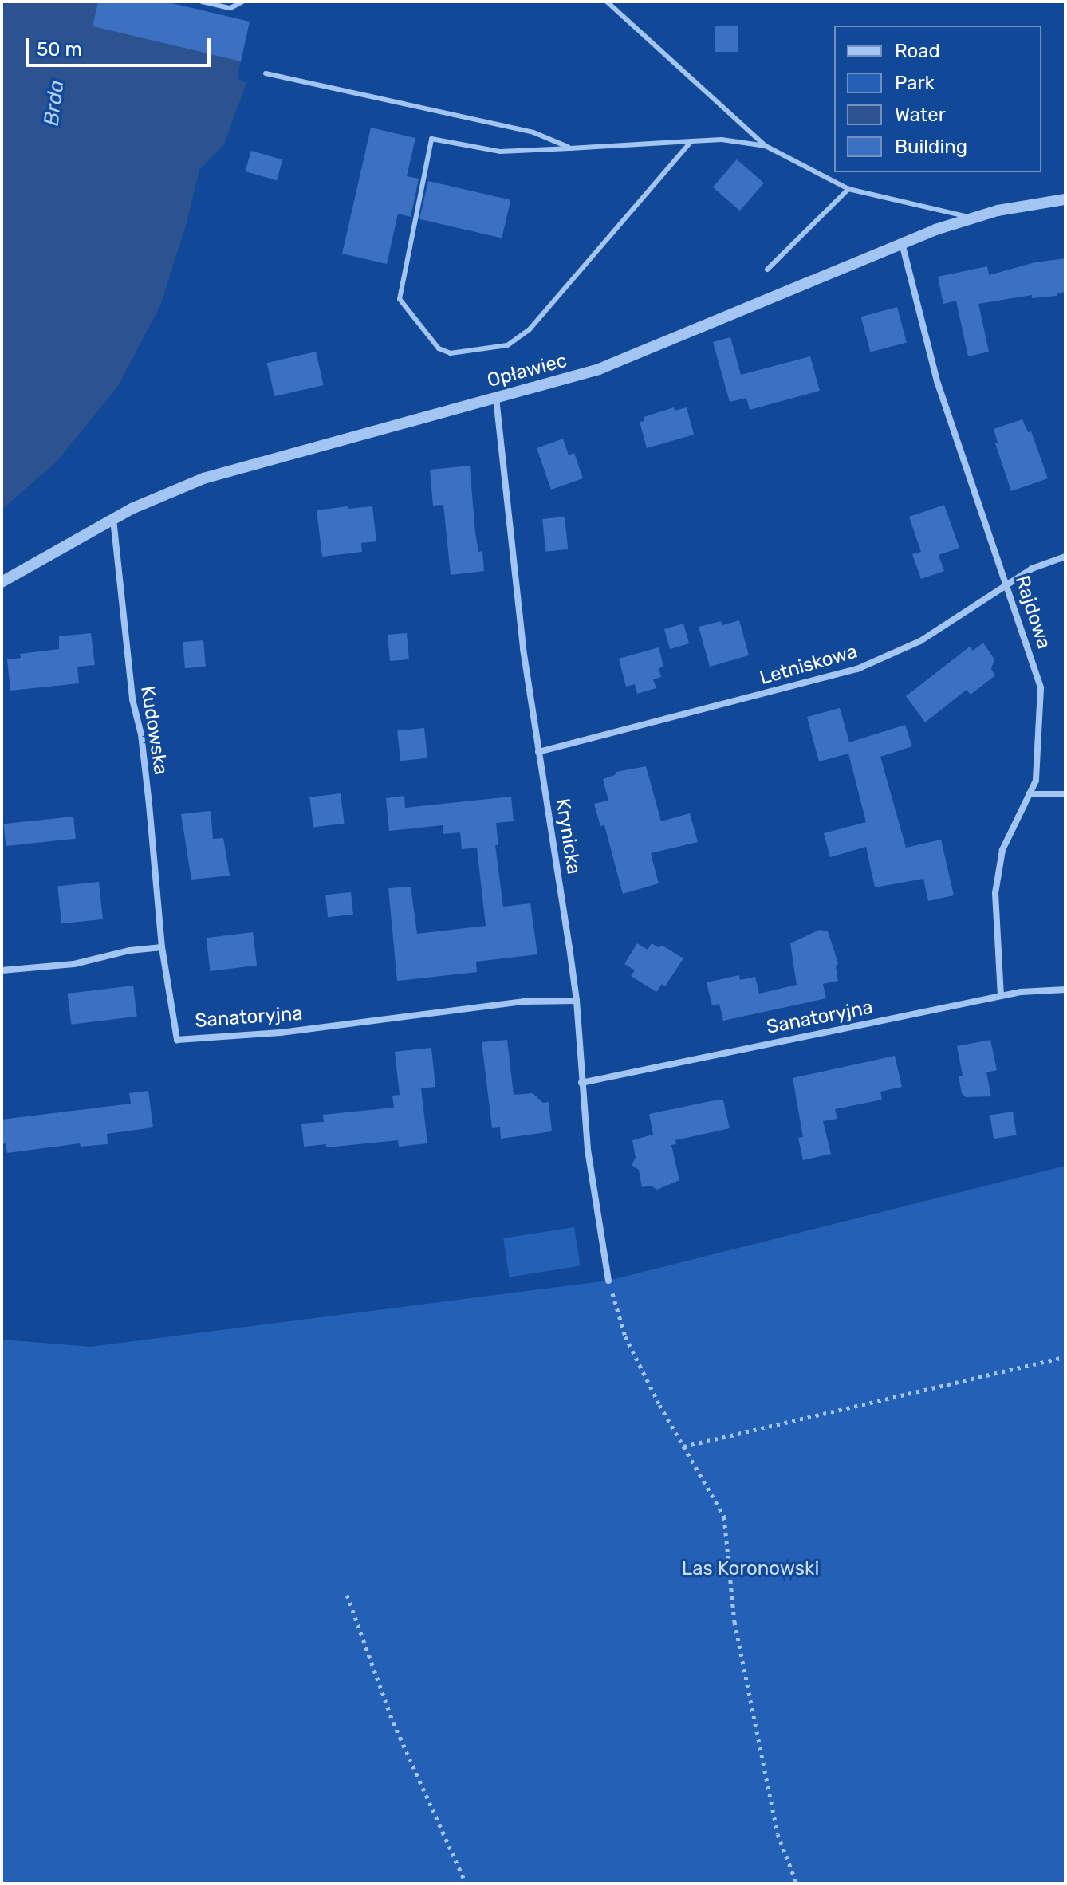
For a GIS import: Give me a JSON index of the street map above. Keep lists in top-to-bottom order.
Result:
{
  "streets": {
    "street": [
      "Opławiec",
      "Rajdowa",
      "Letniskowa",
      "Kudowska",
      "Krynicka",
      "Sanatoryjna"
    ]
  },
  "crossings": [
    ["Opławiec", "Rajdowa"],
    ["Opławiec", "Kudowska"],
    ["Opławiec", "Krynicka"],
    ["Rajdowa", "Letniskowa"],
    ["Rajdowa", "Sanatoryjna"],
    ["Letniskowa", "Krynicka"],
    ["Kudowska", "Sanatoryjna"],
    ["Krynicka", "Sanatoryjna"]
  ],
  "water": ["Brda"],
  "parks": ["Las Koronowski"],
  "legend": [
    "Road",
    "Park",
    "Water",
    "Building"
  ],
  "scale_bar": "50 m"
}
